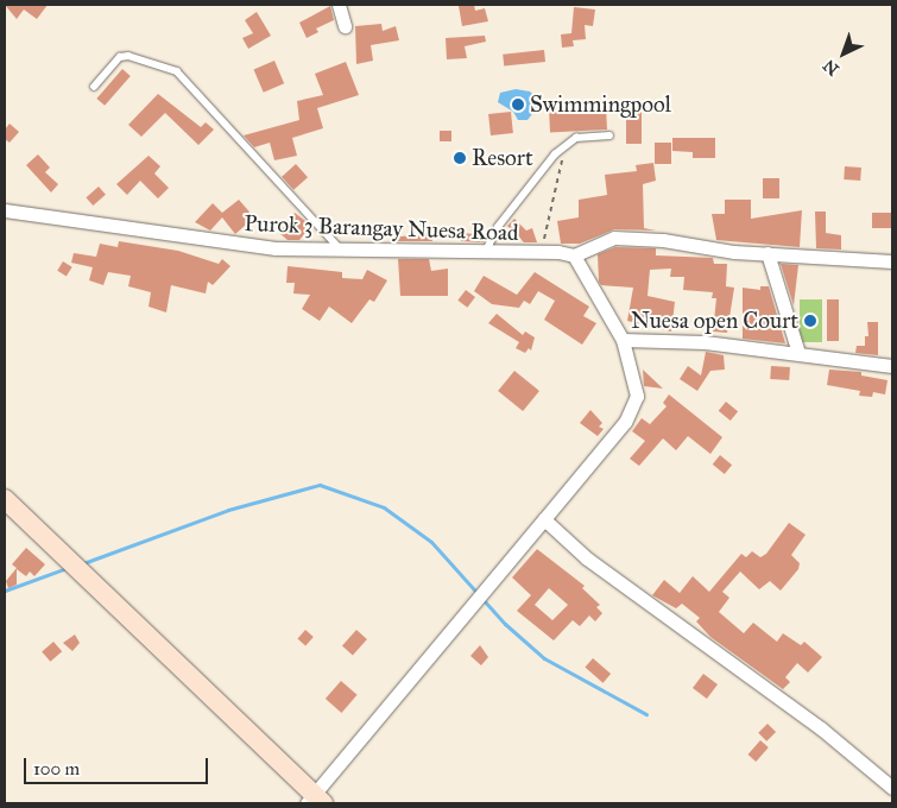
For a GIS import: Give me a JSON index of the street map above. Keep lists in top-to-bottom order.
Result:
{
  "streets": {
    "street": ["Purok 3 Barangay Nuesa Road"]
  },
  "places": ["Swimmingpool", "Resort", "Nuesa open Court"],
  "scale_bar": "100 m",
  "north": "bottom left"
}
